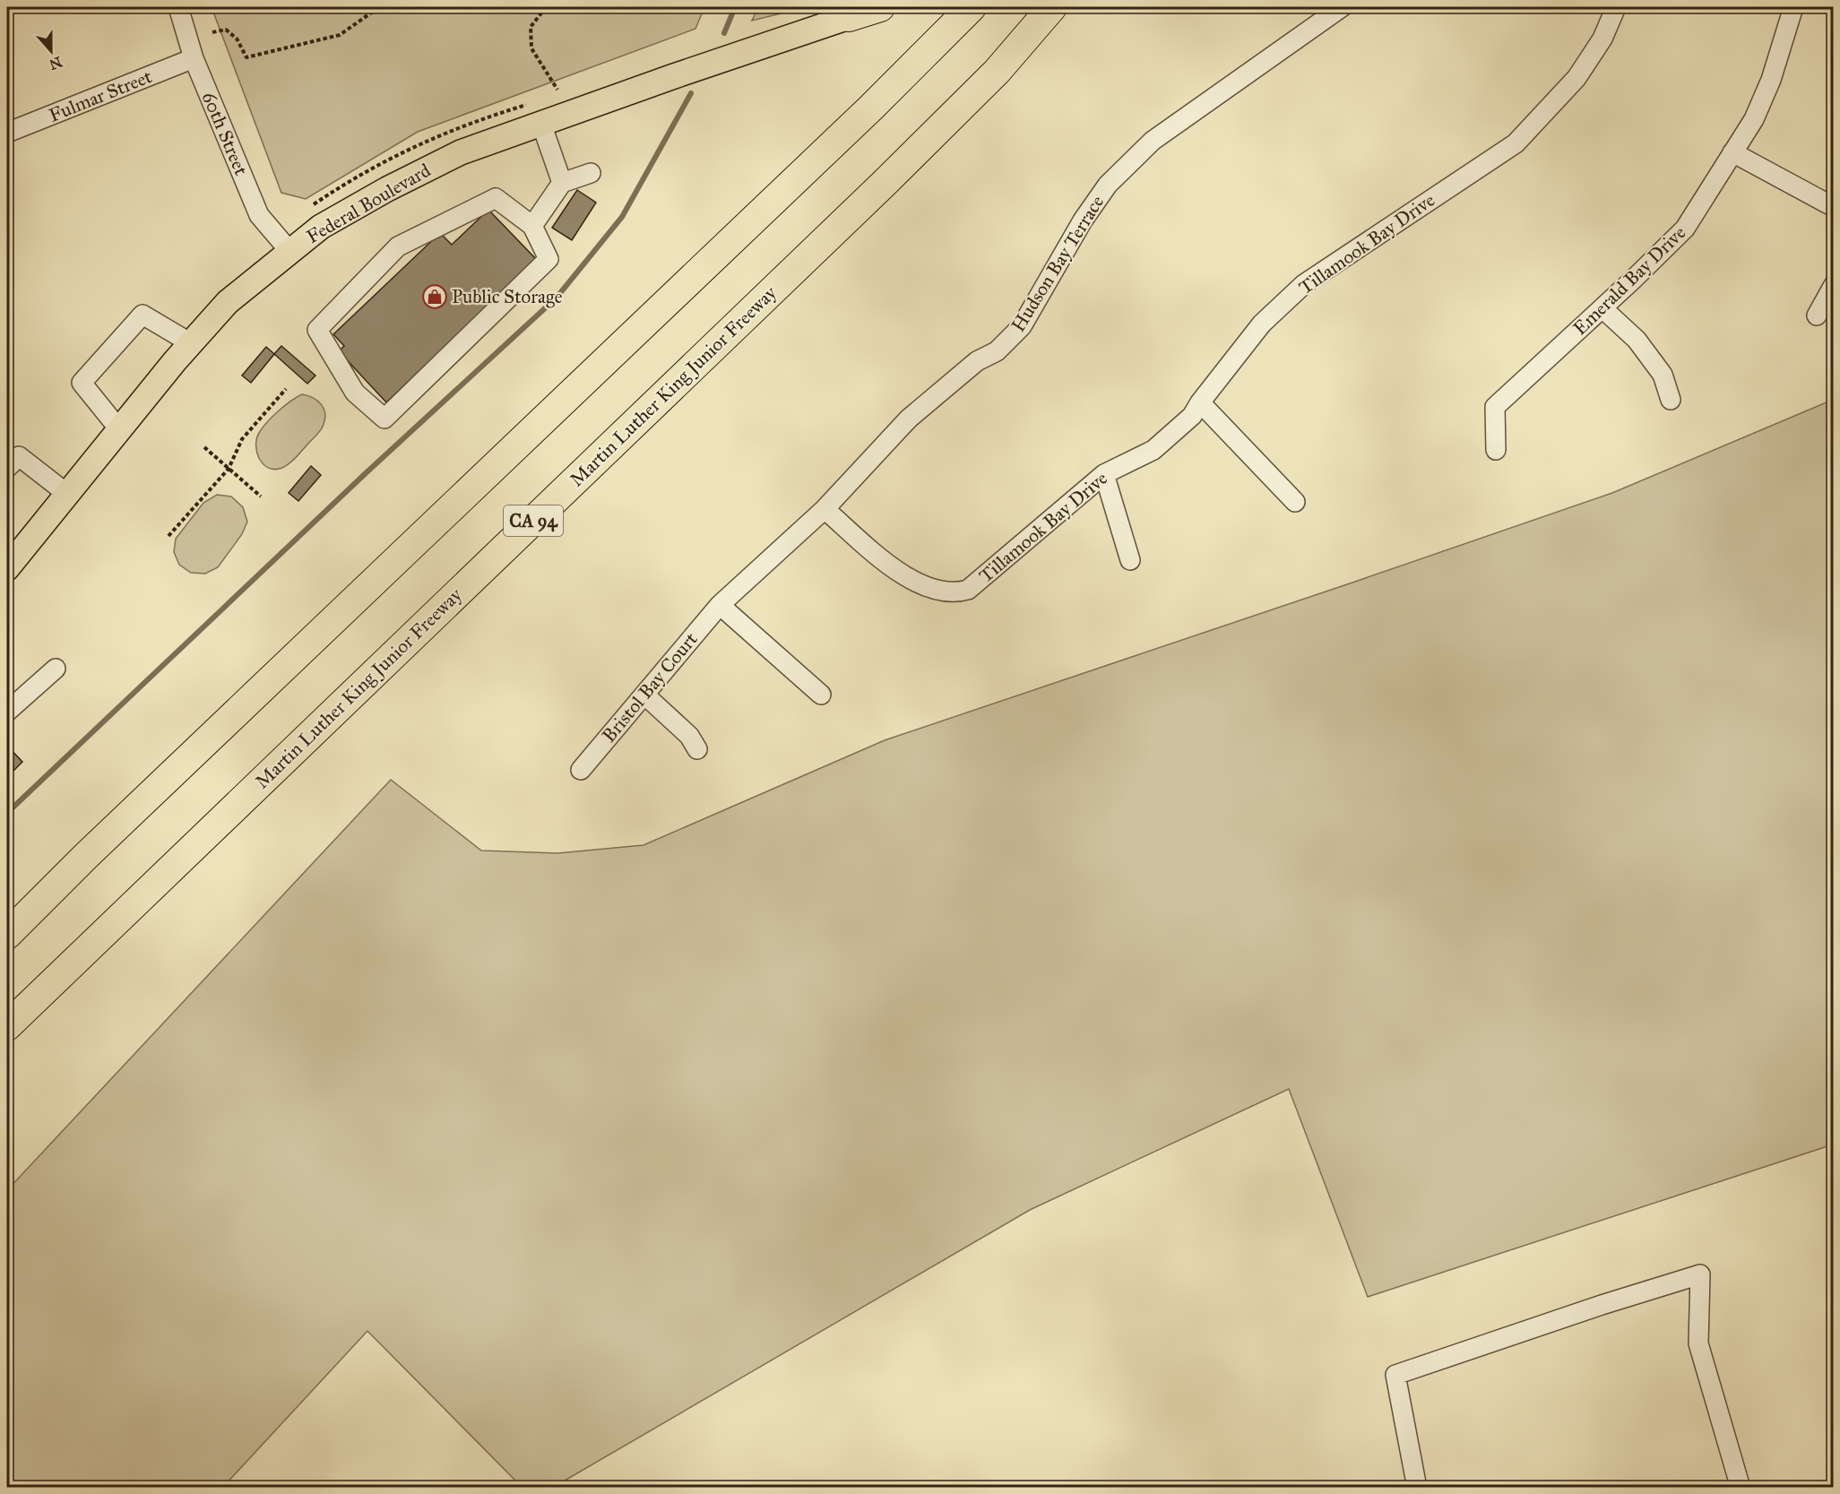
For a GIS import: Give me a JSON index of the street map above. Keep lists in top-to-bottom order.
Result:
{
  "streets": {
    "highway": ["Martin Luther King Junior Freeway", "CA 94"],
    "main road": ["Federal Boulevard"],
    "street": [
      "Fulmar Street",
      "60th Street",
      "Tillamook Bay Drive",
      "Hudson Bay Terrace",
      "Emerald Bay Drive",
      "Bristol Bay Court"
    ]
  },
  "crossings": [
    ["Fulmar Street", "60th Street"],
    ["60th Street", "Federal Boulevard"],
    ["Tillamook Bay Drive", "Hudson Bay Terrace"],
    ["Hudson Bay Terrace", "Bristol Bay Court"]
  ],
  "places": {
    "shop": ["Public Storage"]
  },
  "north": "bottom"
}
